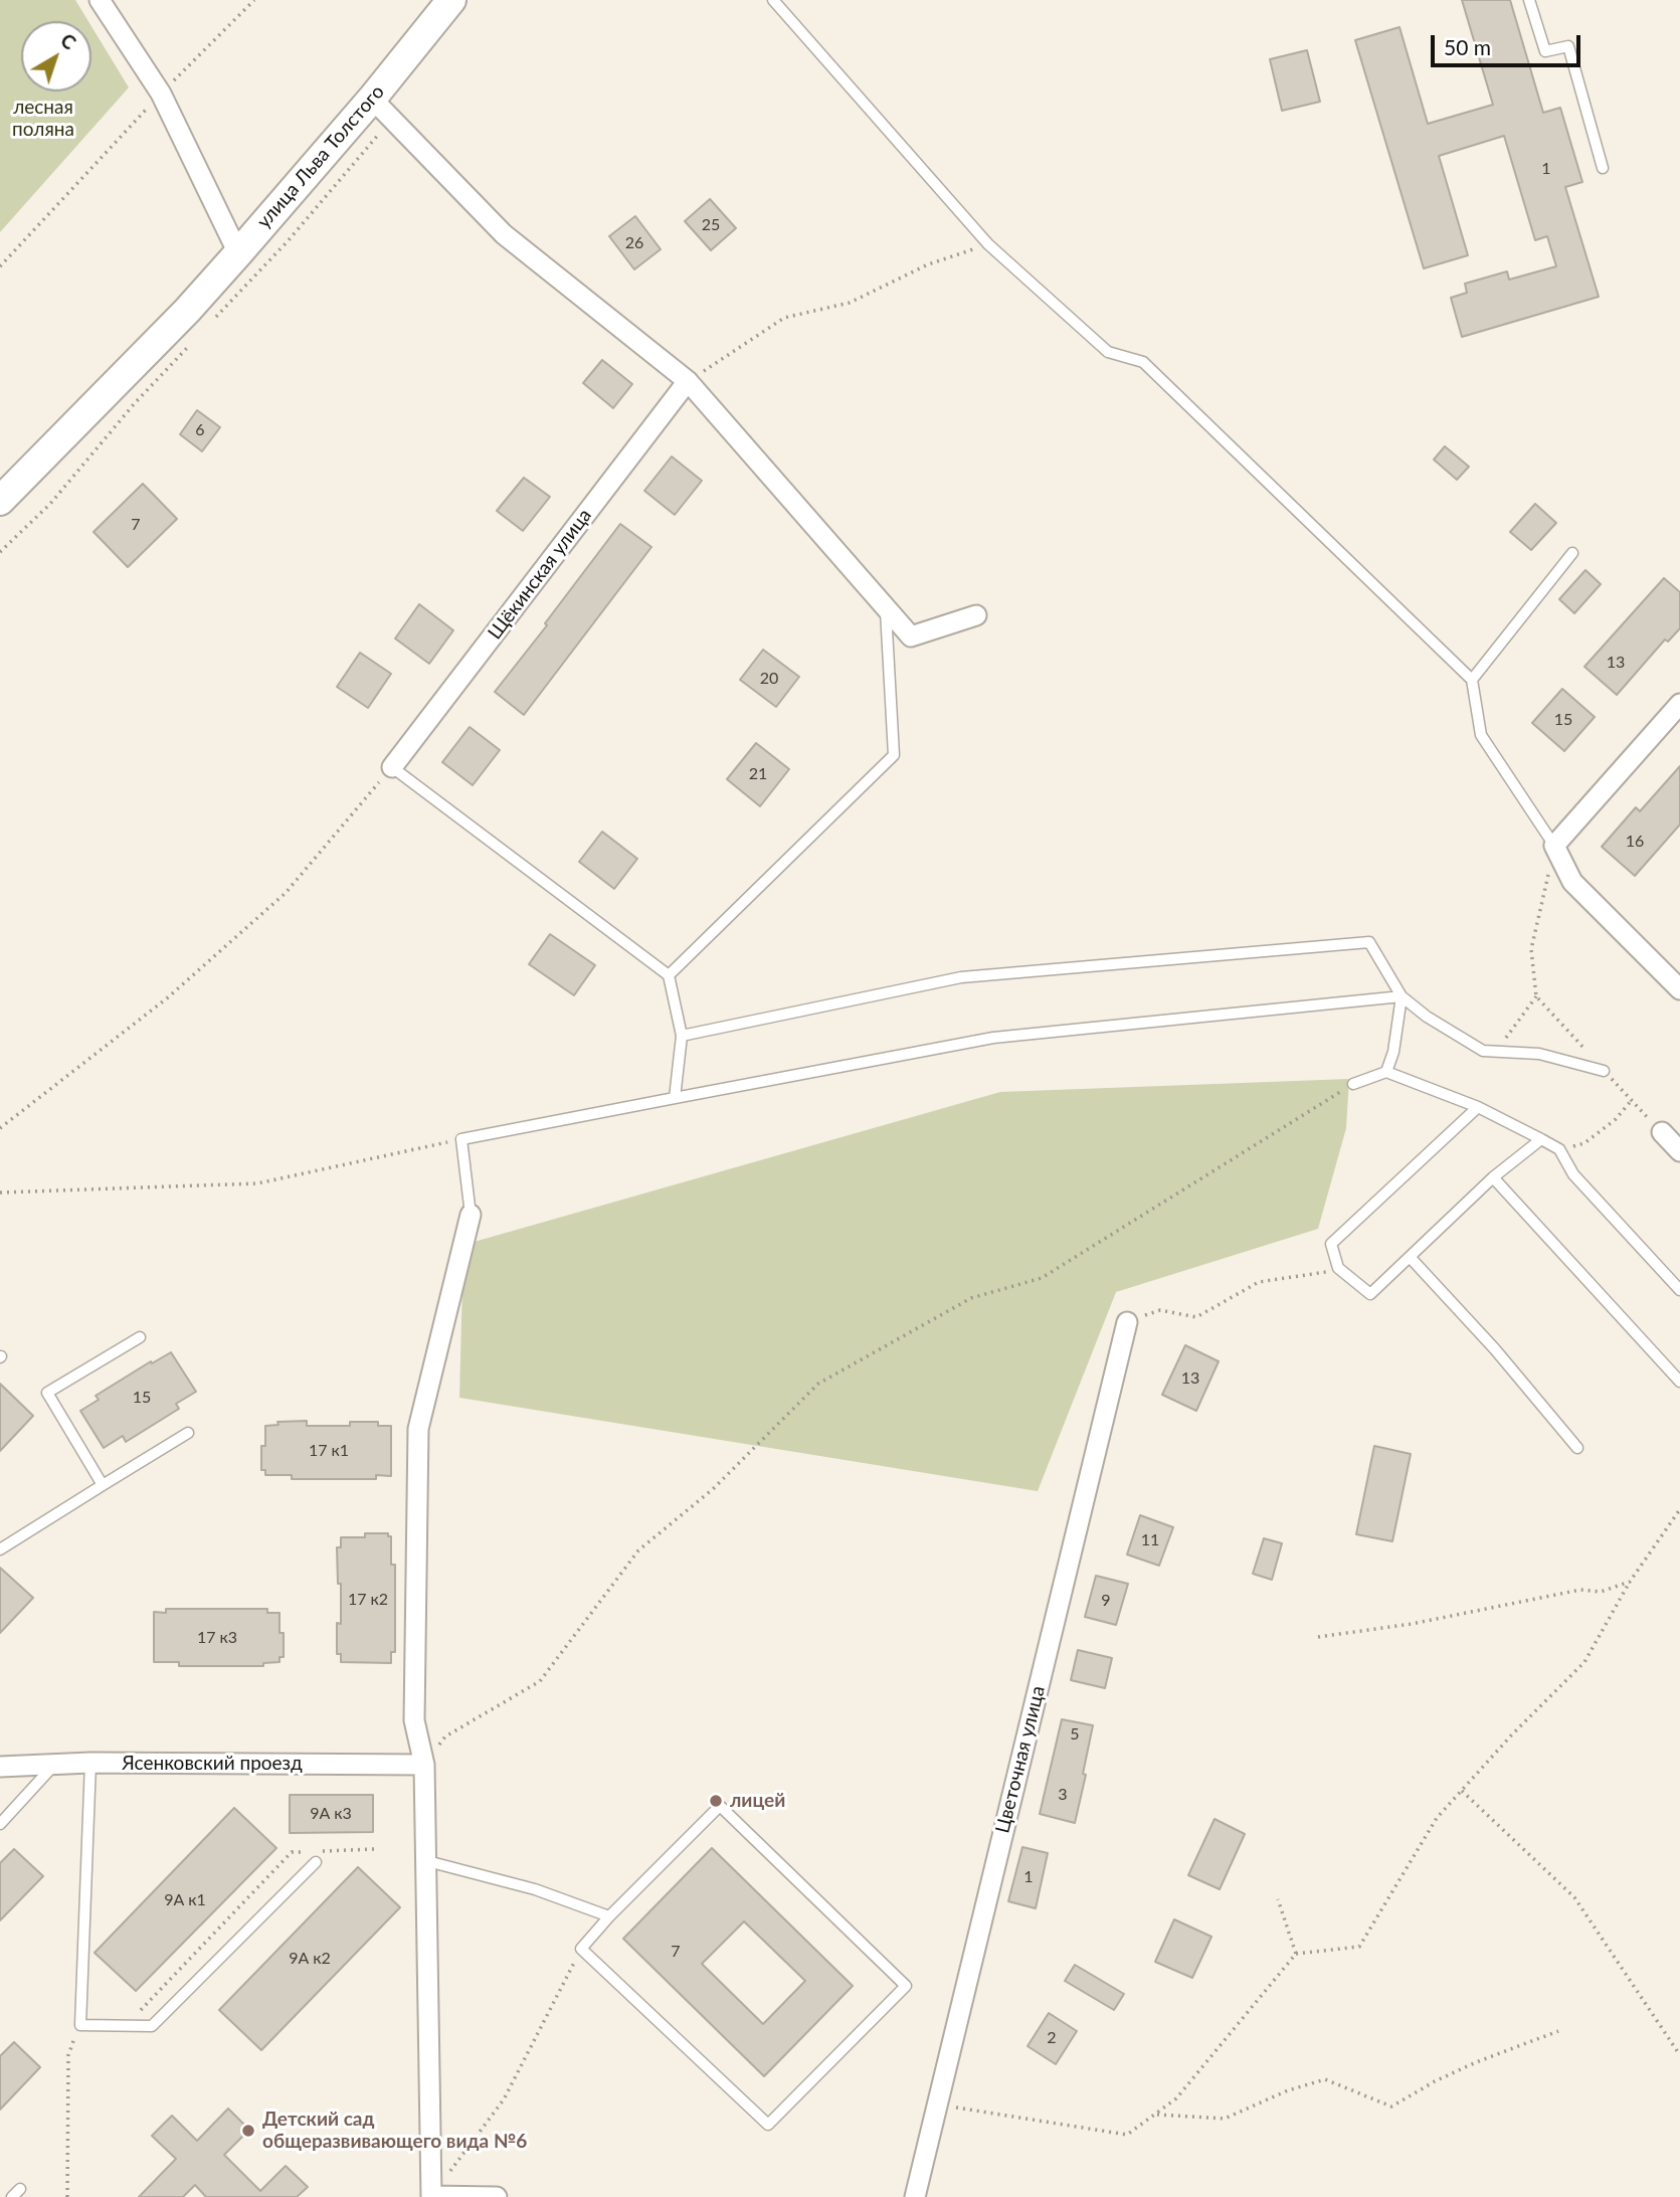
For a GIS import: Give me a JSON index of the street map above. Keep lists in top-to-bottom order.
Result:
{
  "streets": {
    "main road": ["улица Льва Толстого"],
    "street": ["Щёкинская улица", "Цветочная улица", "Ясенковский проезд"]
  },
  "parks": ["лесная поляна"],
  "places": ["лицей", "Детский сад общеразвивающего вида №6"],
  "house_numbers": [
    "1",
    "25",
    "26",
    "6",
    "7",
    "13",
    "20",
    "15",
    "21",
    "16",
    "13",
    "15",
    "17 к1",
    "11",
    "17 к2",
    "9",
    "17 к3",
    "5",
    "3",
    "9А к3",
    "1",
    "9А к1",
    "7",
    "9А к2",
    "2"
  ],
  "scale_bar": "50 m",
  "north": "top right"
}
